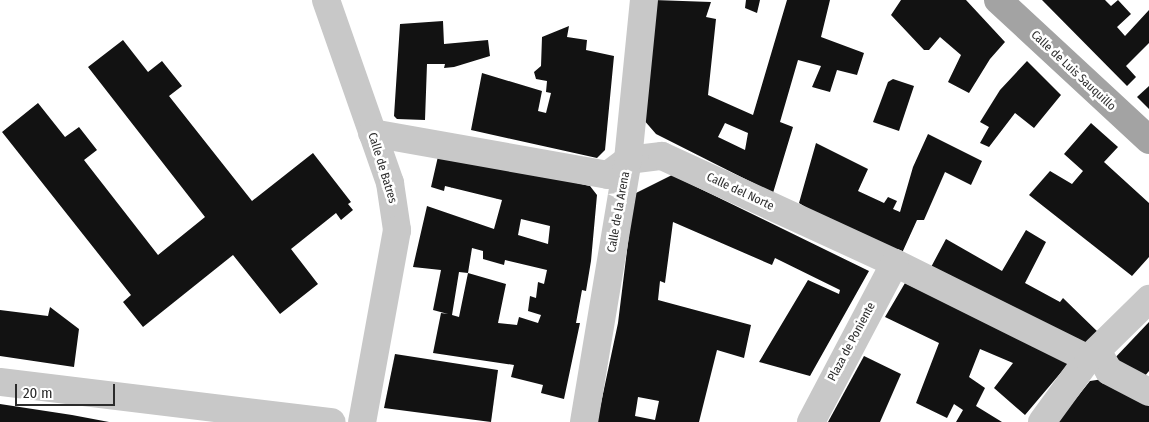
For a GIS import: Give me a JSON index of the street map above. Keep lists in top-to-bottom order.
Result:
{
  "streets": {
    "main road": ["Calle de Luis Sauquillo"],
    "street": [
      "Calle de Batres",
      "Calle del Norte",
      "Calle de la Arena",
      "Plaza de Poniente"
    ]
  },
  "crossings": [
    ["Calle de Batres", "Calle del Norte"],
    ["Calle del Norte", "Calle de la Arena"],
    ["Calle del Norte", "Plaza de Poniente"]
  ],
  "scale_bar": "20 m"
}
